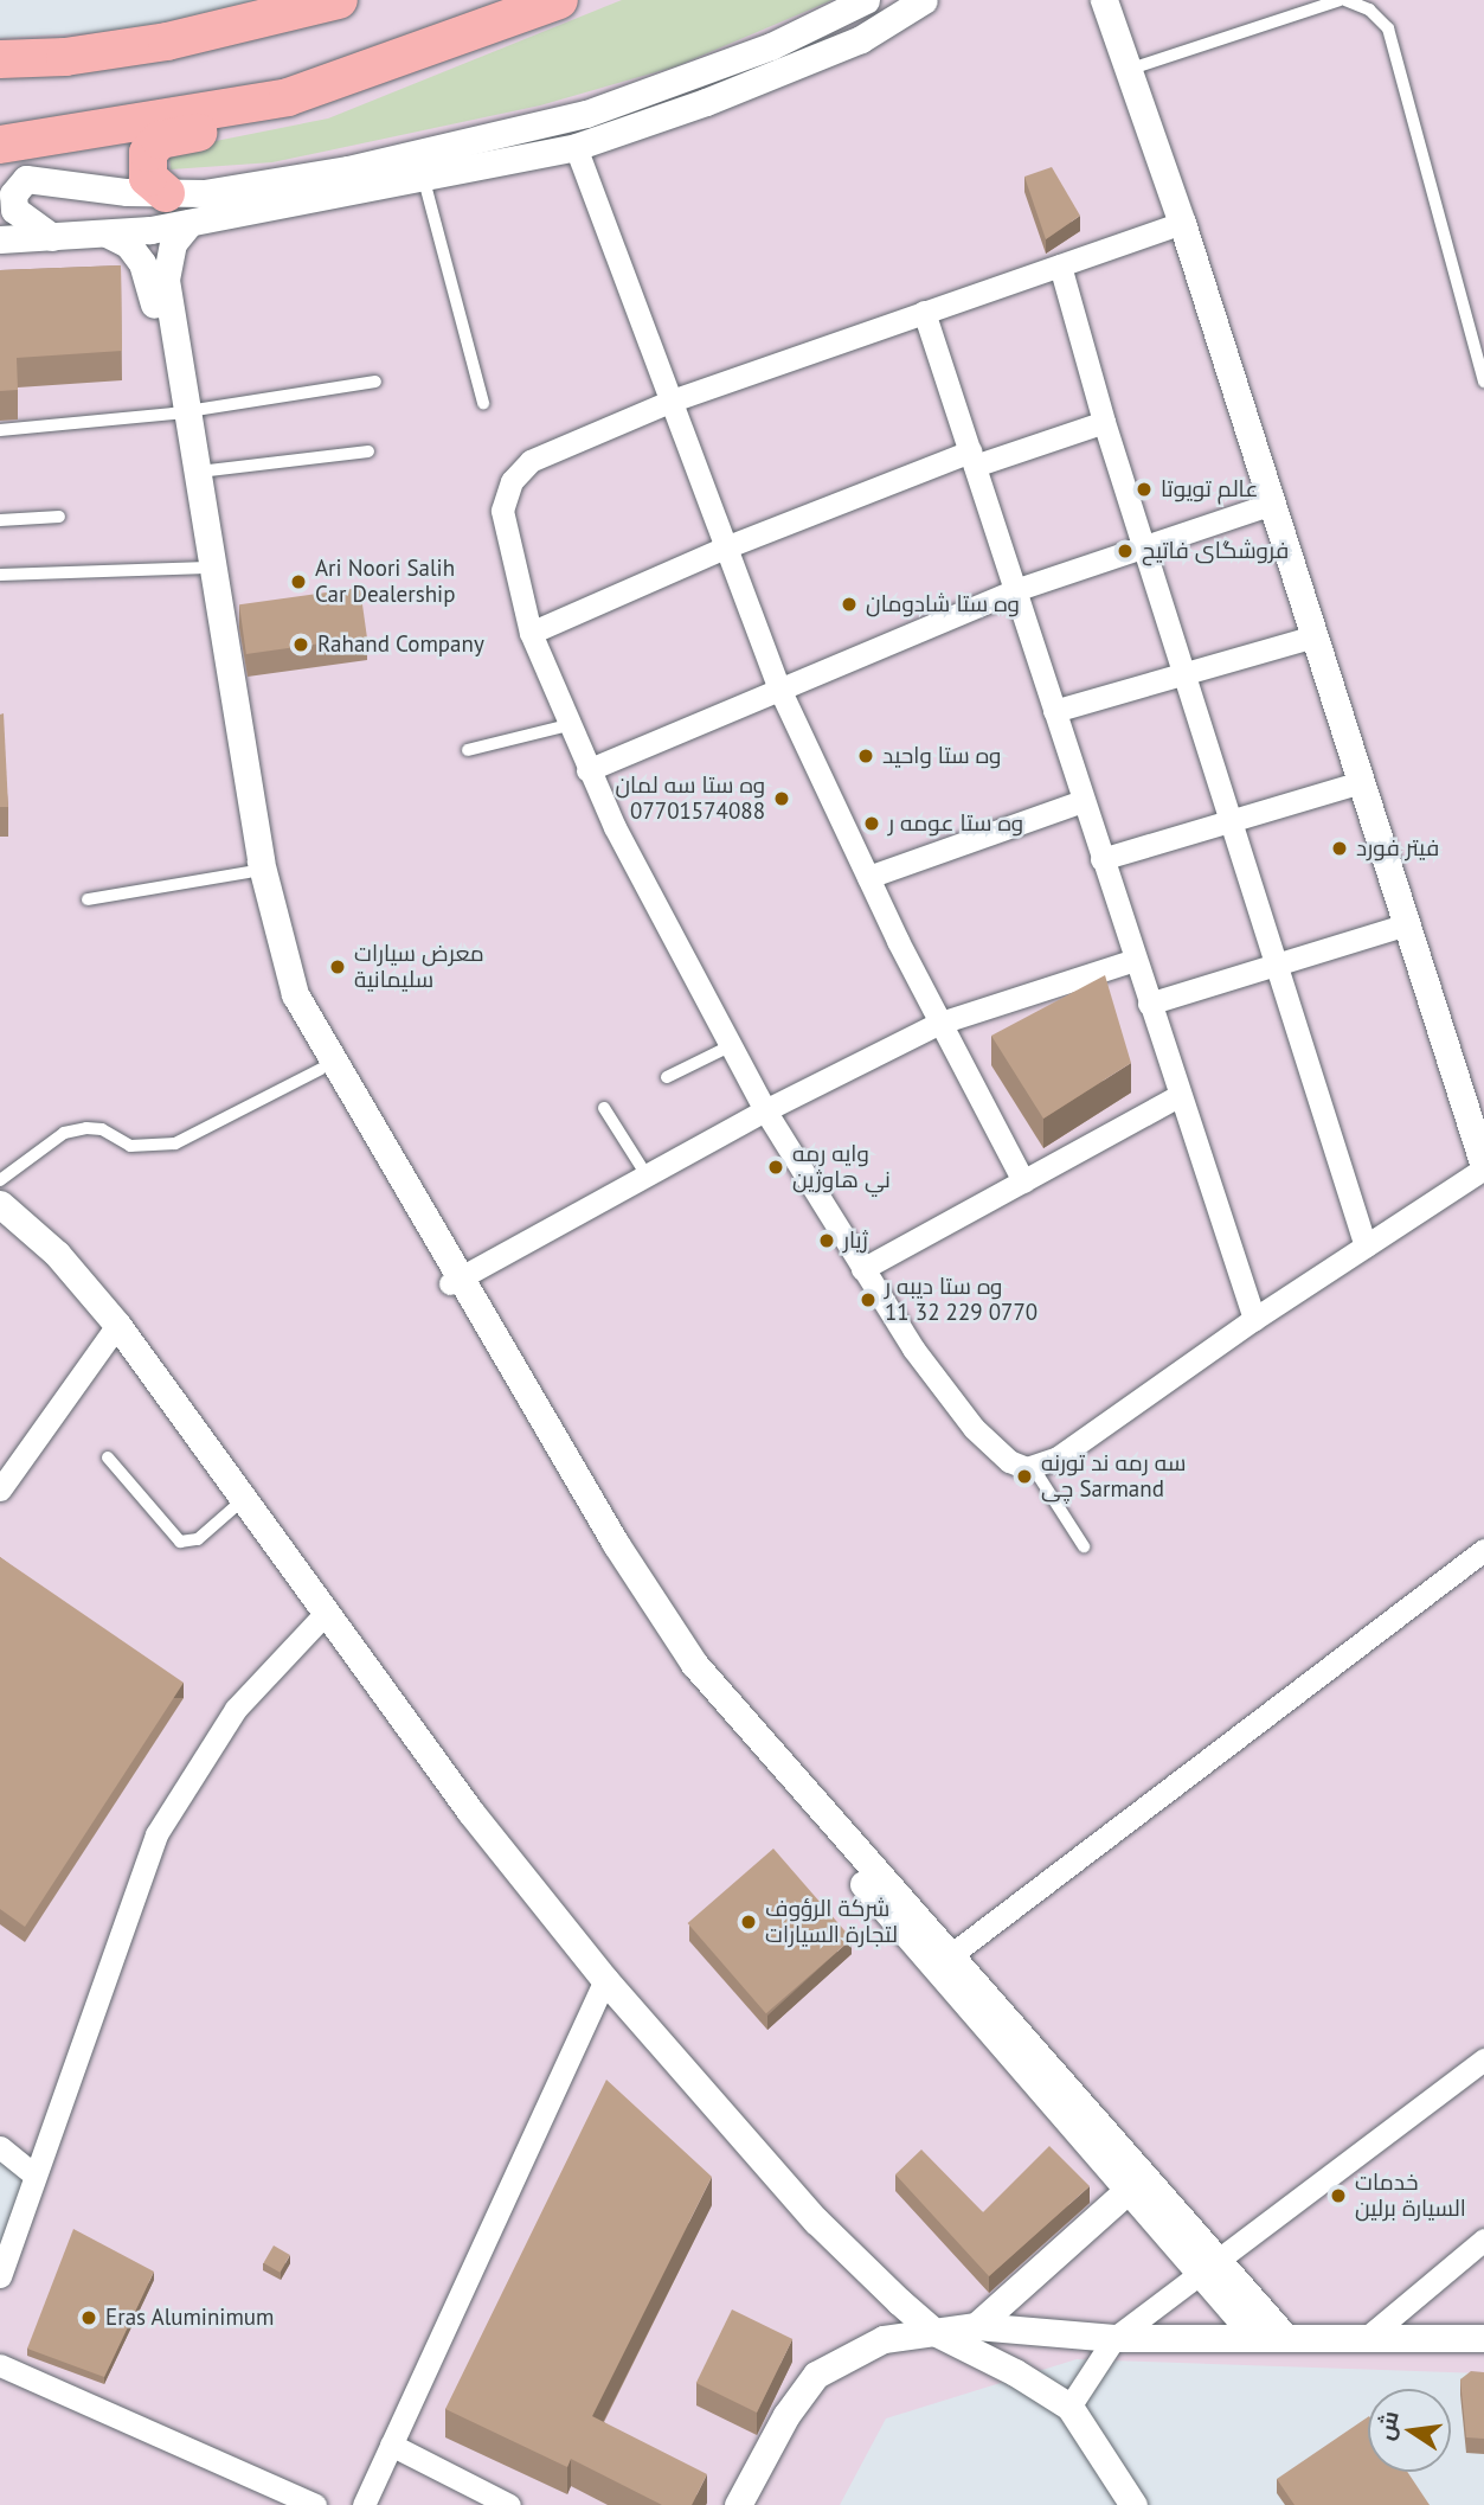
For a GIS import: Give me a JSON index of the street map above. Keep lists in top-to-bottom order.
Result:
{
  "places": [
    "عالم تويوتا",
    "فروشگاى فاتيح",
    "Ari Noori Salih Car Dealership",
    "وه ستا شادومان",
    "Rahand Company",
    "وه ستا واحید",
    "وه ستا سه لمان 07701574088",
    "وه ستا عومه ر",
    "فيتر فورد",
    "معرض سيارات سليمانية",
    "وايه رمه ني هاوژين",
    "ژیار",
    "وه ستا دیبه ر 11 32 229 0770",
    "سه رمه ند تورنه چی Sarmand",
    "شركة الرؤوف لتجارة السيارات",
    "خدمات السیارة برلین",
    "Eras Aluminimum"
  ],
  "north": "left"
}
